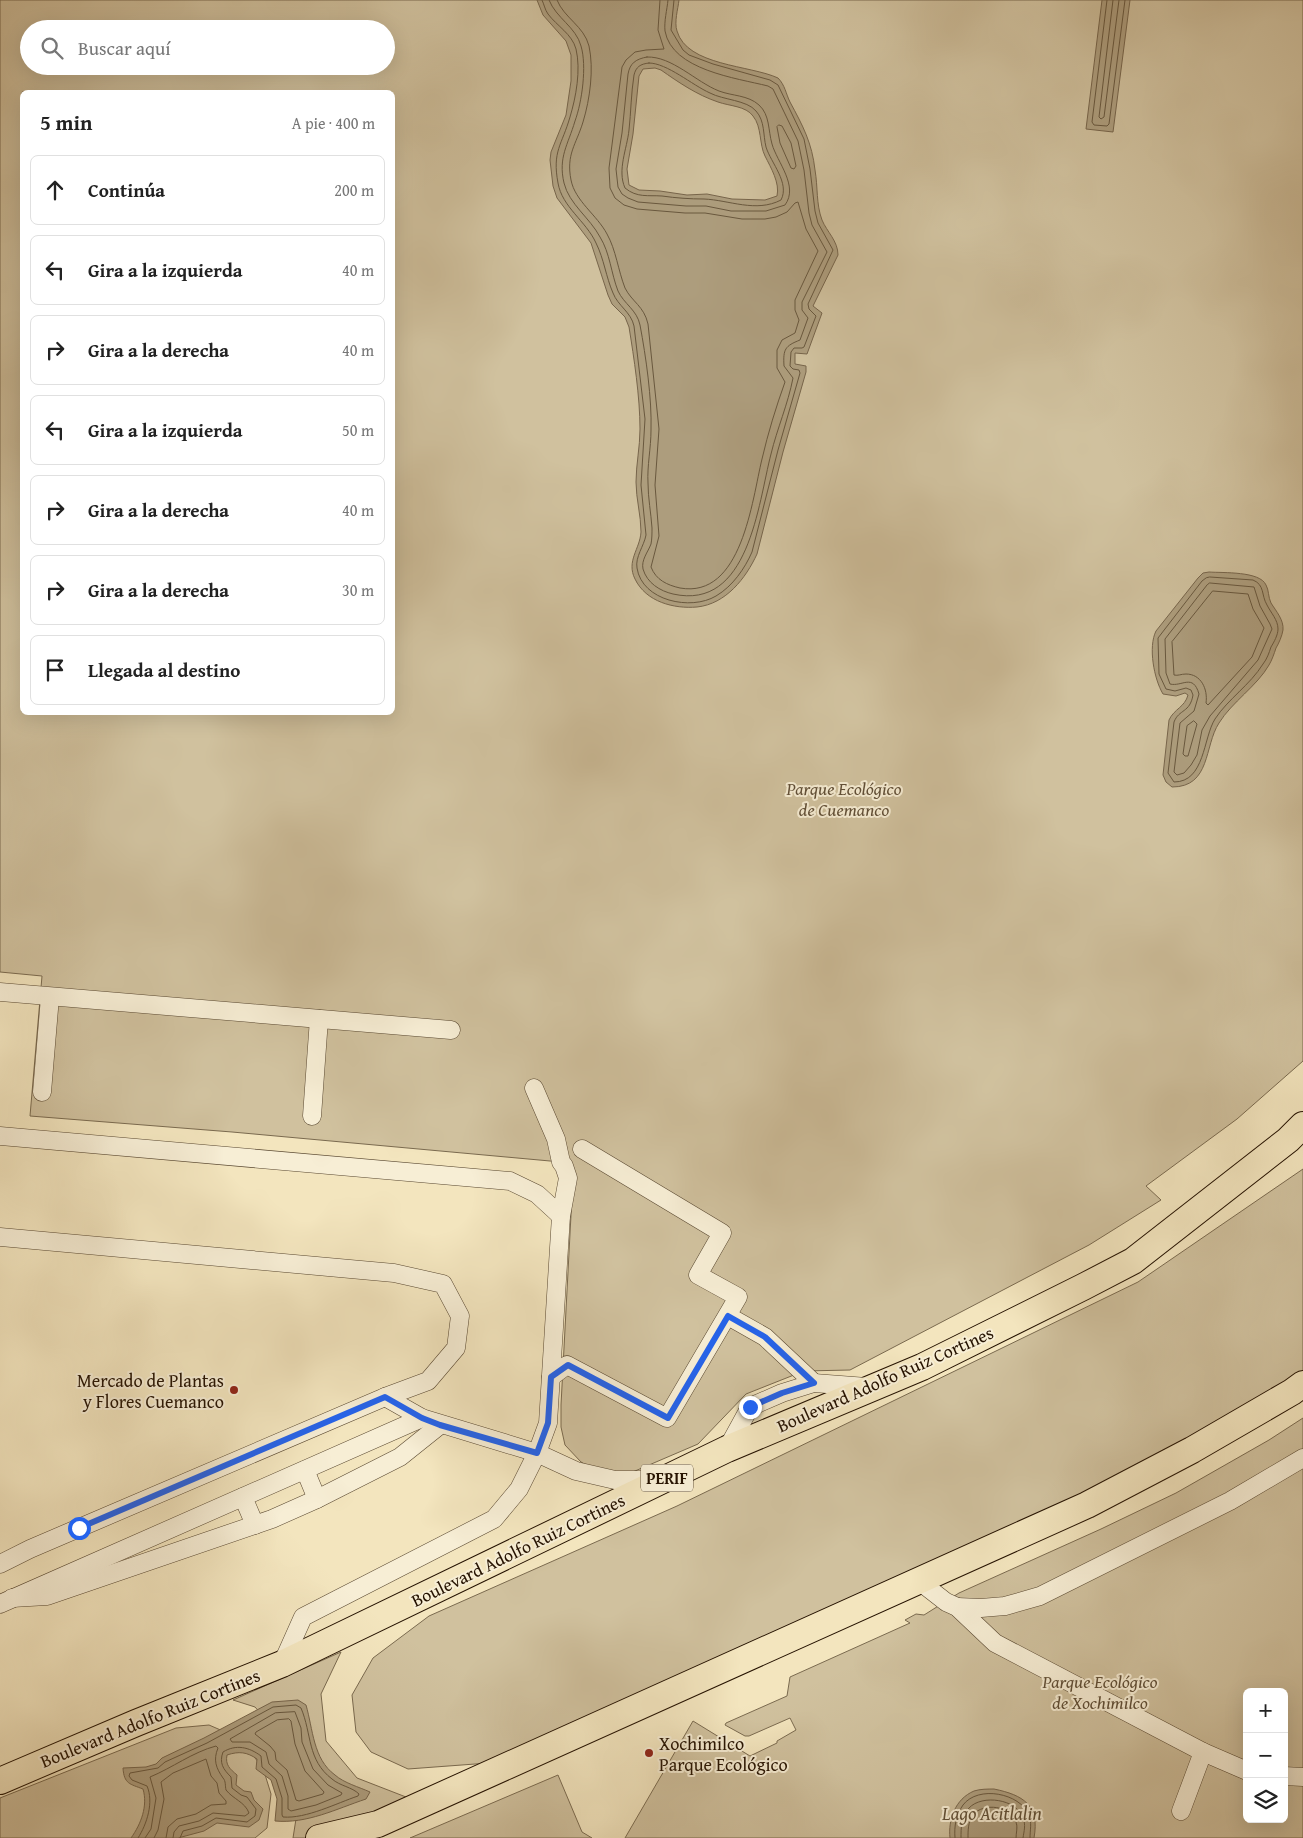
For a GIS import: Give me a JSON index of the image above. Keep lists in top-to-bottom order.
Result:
{
  "streets": {
    "highway": ["Boulevard Adolfo Ruiz Cortines", "PERIF"]
  },
  "water": ["Lago Acitlalin"],
  "parks": ["Parque Ecológico de Cuemanco", "Parque Ecológico de Xochimilco"],
  "places": ["Mercado de Plantas y Flores Cuemanco", "Xochimilco Parque Ecológico"],
  "page": {
    "search": "Buscar aquí",
    "heading": ["5 min", "A pie · 400 m"],
    "list": [
      ["Continúa", "200 m"],
      ["Gira a la izquierda", "40 m"],
      ["Gira a la derecha", "40 m"],
      ["Gira a la izquierda", "50 m"],
      ["Gira a la derecha", "40 m"],
      ["Gira a la derecha", "30 m"],
      "Llegada al destino"
    ],
    "map_buttons": ["+", "−"]
  }
}
